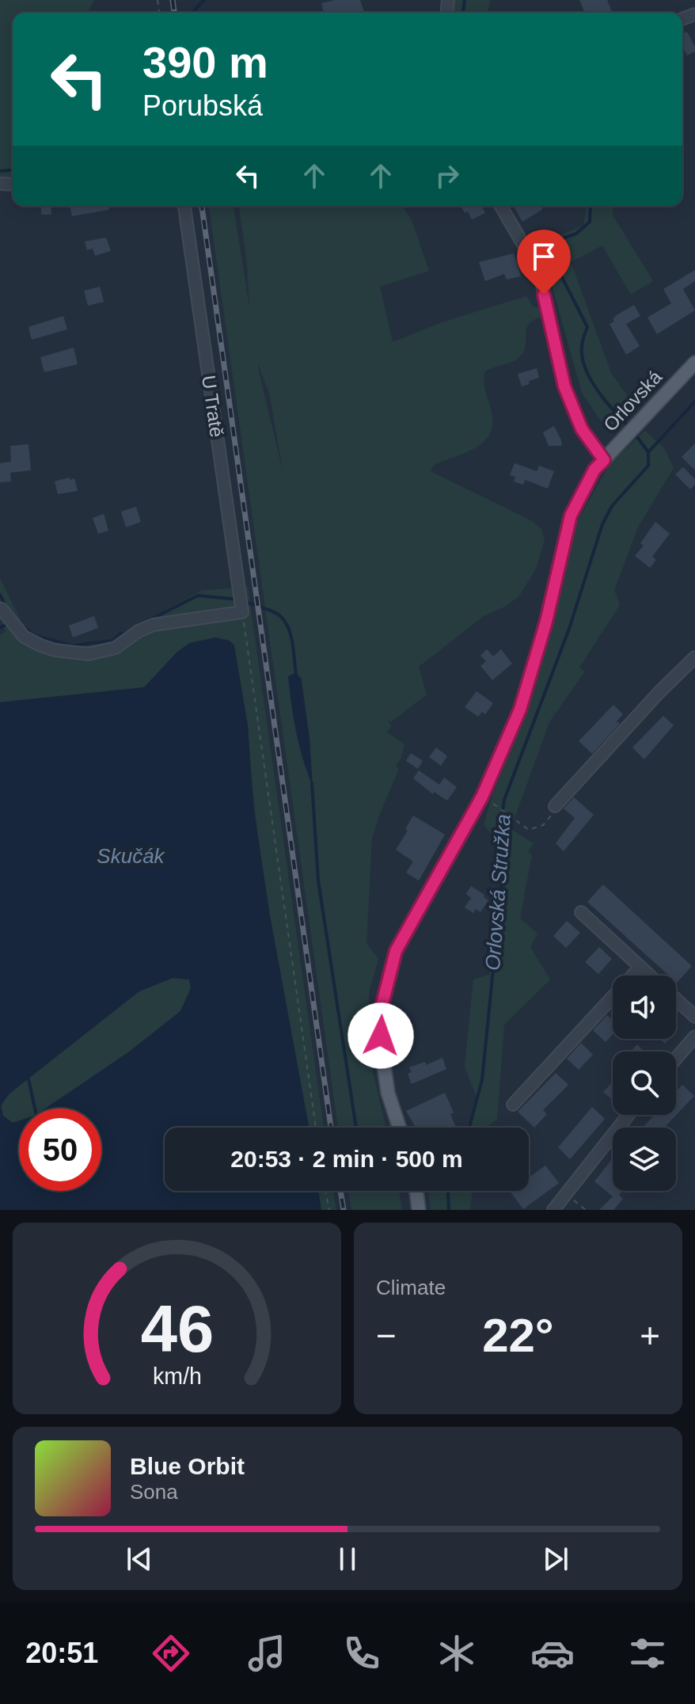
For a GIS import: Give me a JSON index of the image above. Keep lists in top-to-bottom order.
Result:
{
  "streets": {
    "main road": ["Orlovská"],
    "street": ["U Tratě"]
  },
  "water": ["Skučák", "Orlovská Stružka"],
  "page": {
    "turn": ["390 m", "Porubská"],
    "limit": "50",
    "trip": "20:53 · 2 min · 500 m",
    "tile": "Climate",
    "heat": ["−", "22°", "+"],
    "song": ["Blue Orbit", "Sona"],
    "tabs": "20:51",
    "gauge": ["46", "km/h"]
  }
}
